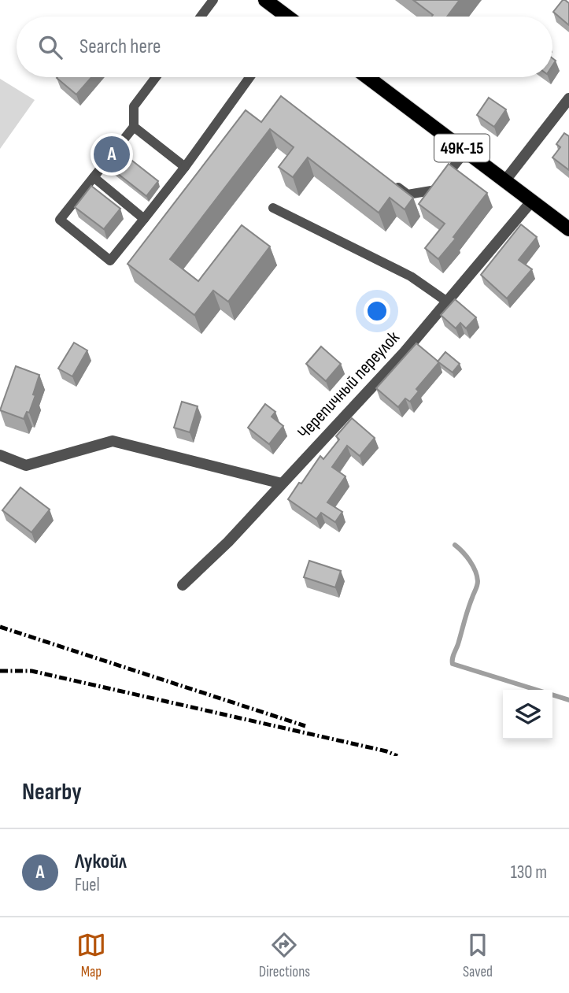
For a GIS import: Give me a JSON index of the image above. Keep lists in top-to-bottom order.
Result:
{
  "streets": {
    "main road": ["49К-15"],
    "street": ["Черепичный переулок"]
  },
  "crossings": [
    ["49К-15", "Черепичный переулок"]
  ],
  "page": {
    "search": "Search here",
    "pins": "A",
    "heading": "Nearby",
    "list": [
      {
        "mark": "A",
        "name": "Лукойл",
        "note": "Fuel",
        "value": "130 m"
      }
    ],
    "nav": ["Map", "Directions", "Saved"]
  }
}
